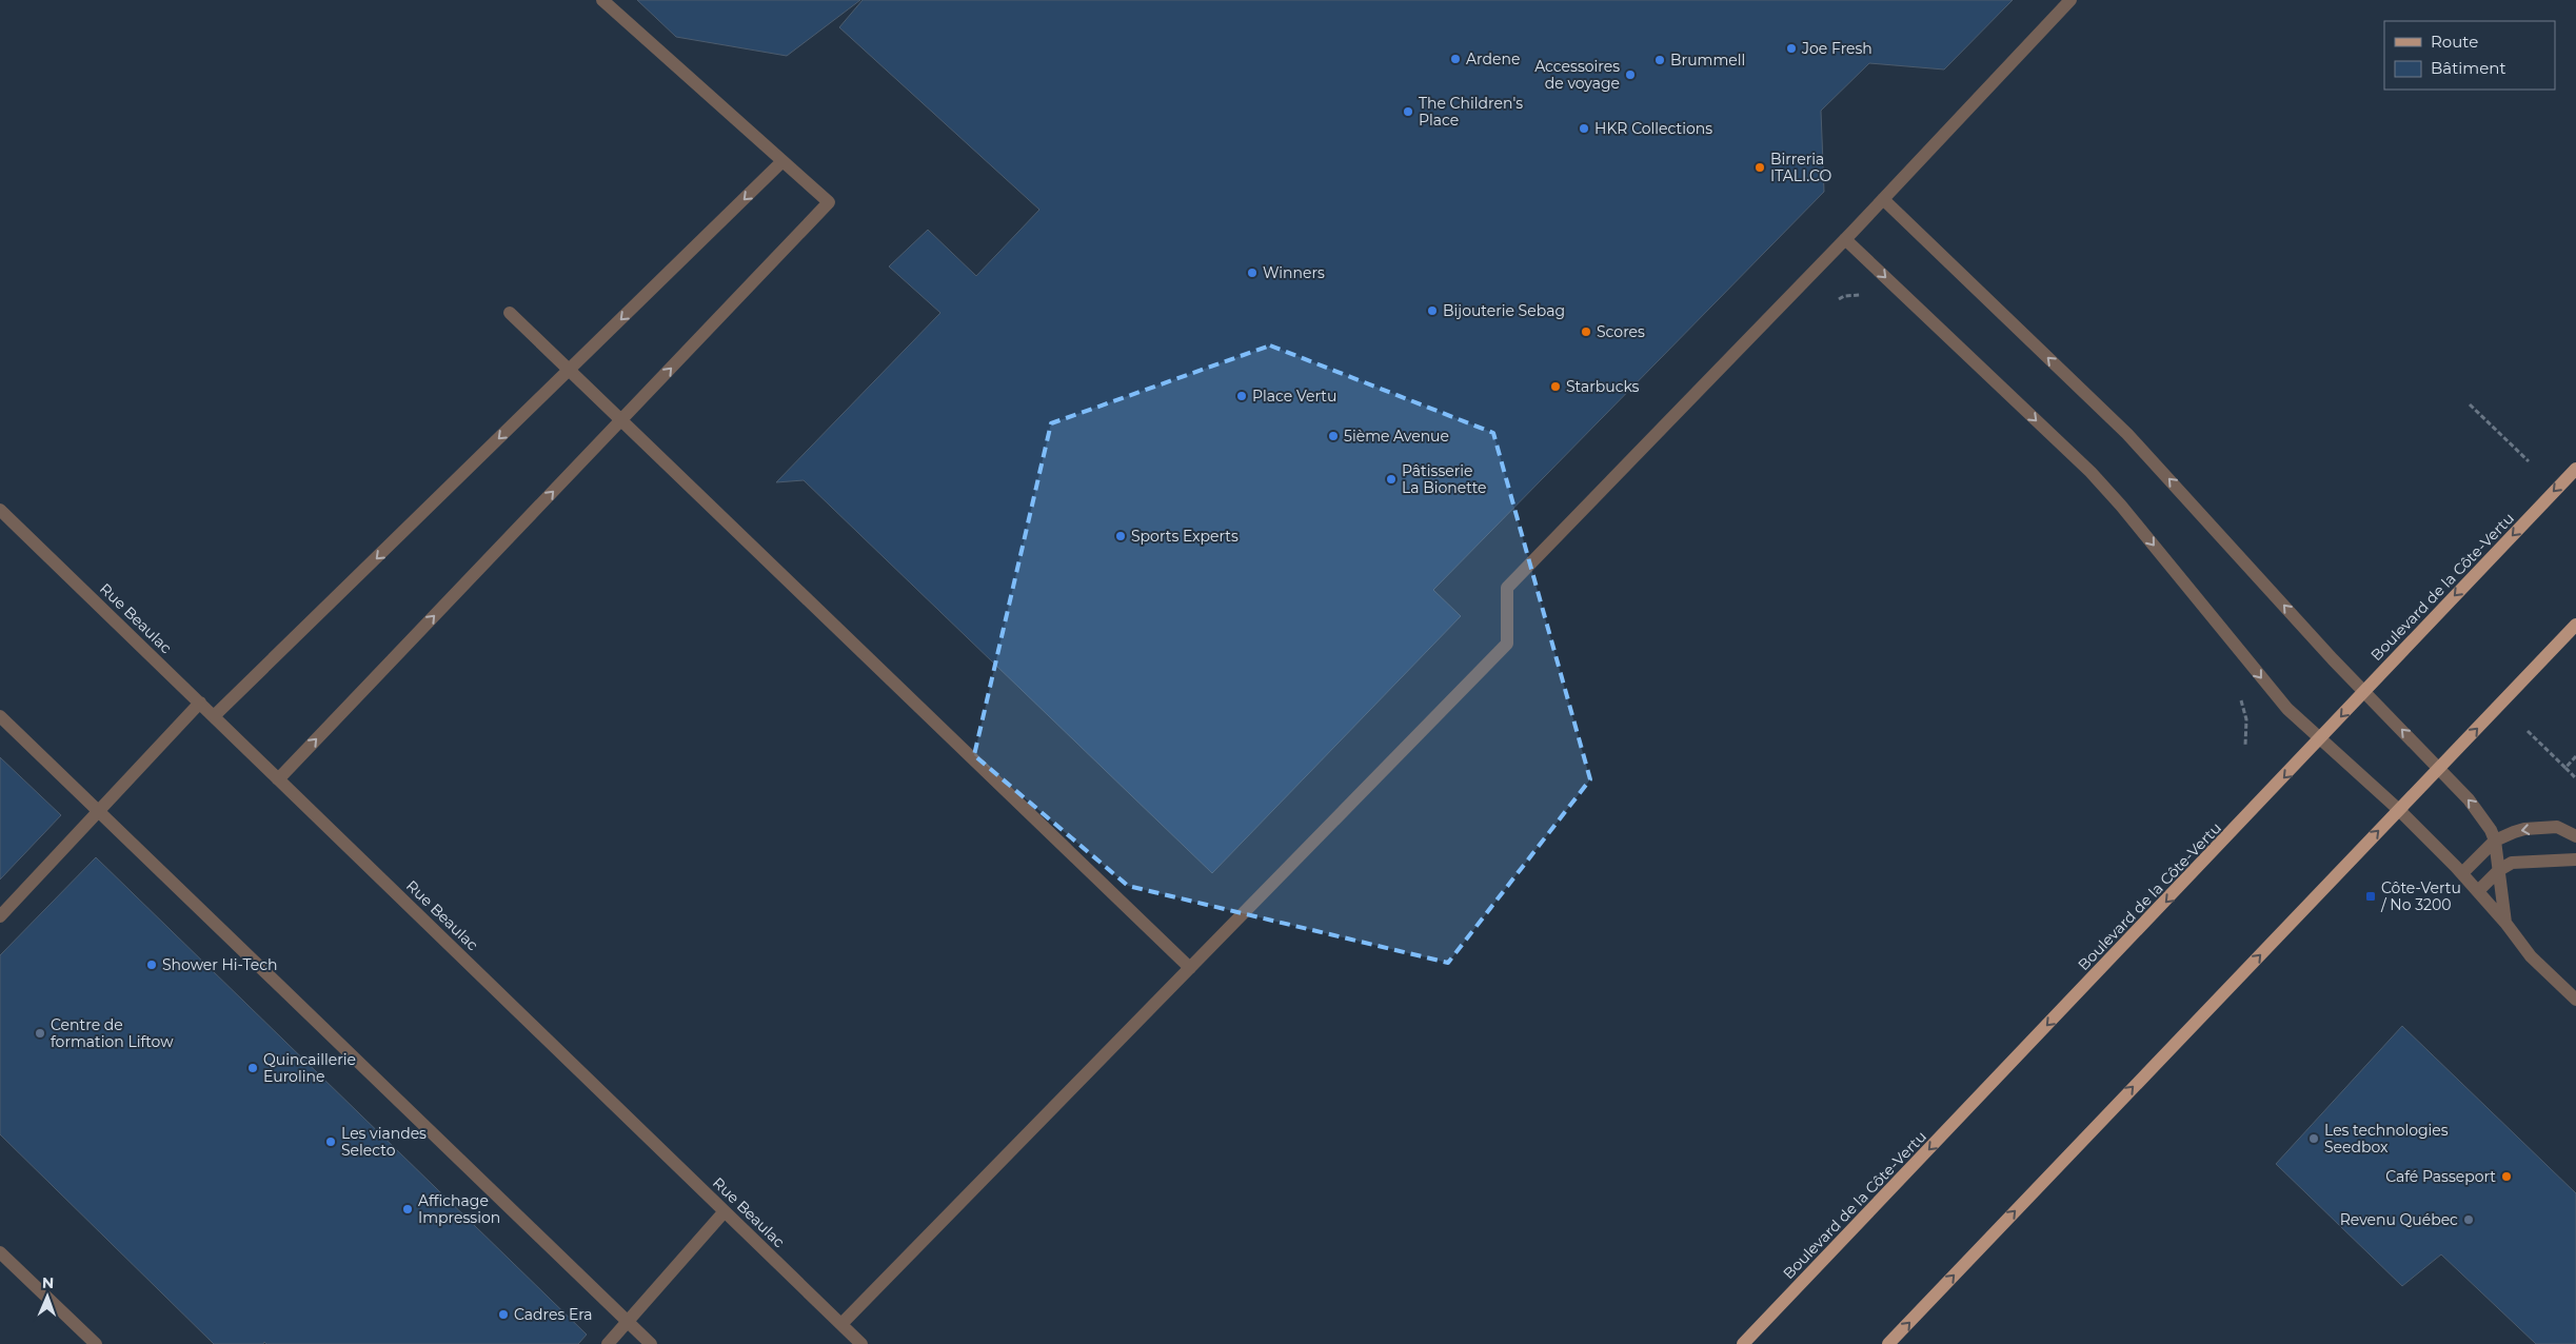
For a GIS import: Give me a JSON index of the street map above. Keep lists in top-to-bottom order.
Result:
{
  "streets": {
    "main road": ["Boulevard de la Côte-Vertu"],
    "street": ["Rue Beaulac"]
  },
  "places": {
    "other": [
      "Joe Fresh",
      "Ardene",
      "Brummell",
      "Accessoires de voyage",
      "The Children's Place",
      "HKR Collections",
      "Birreria ITALI.CO",
      "Winners",
      "Bijouterie Sebag",
      "Scores",
      "Starbucks",
      "Place Vertu",
      "5ième Avenue",
      "Pâtisserie La Bionette",
      "Sports Experts",
      "Shower Hi-Tech",
      "Centre de formation Liftow",
      "Quincaillerie Euroline",
      "Les technologies Seedbox",
      "Les viandes Selecto",
      "Café Passeport",
      "Affichage Impression",
      "Revenu Québec",
      "Cadres Era"
    ],
    "transit": ["Côte-Vertu / No 3200"]
  },
  "legend": ["Route", "Bâtiment"],
  "north": "top"
}
